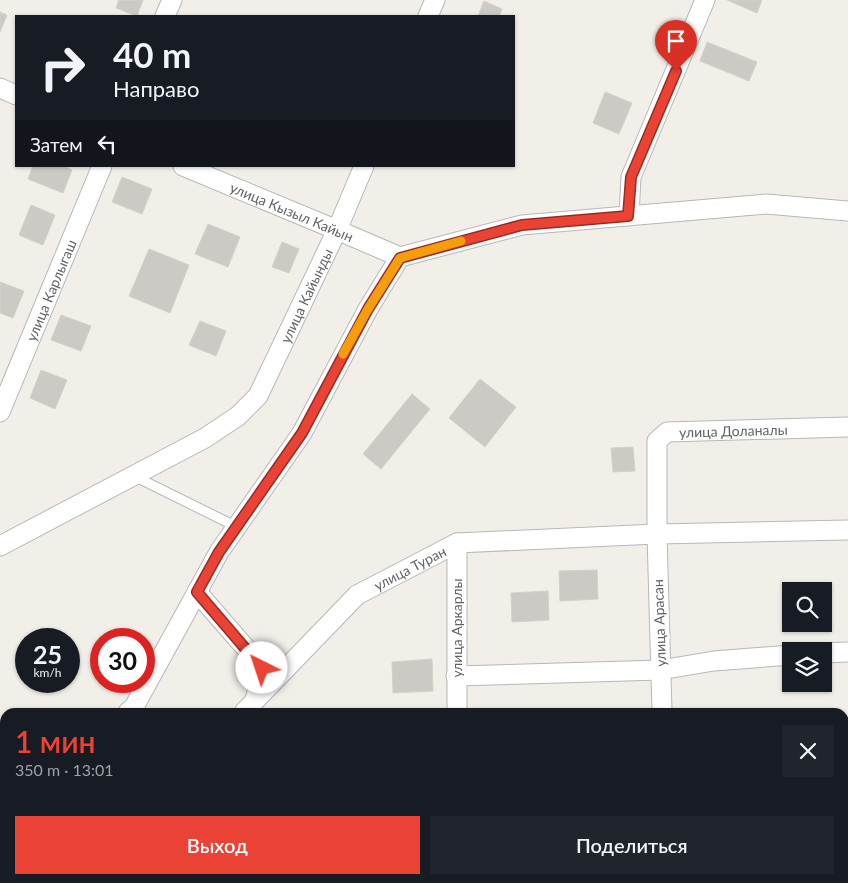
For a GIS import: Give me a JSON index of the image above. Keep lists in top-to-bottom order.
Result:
{
  "streets": {
    "street": [
      "улица Кызыл Кайын",
      "улица Карлыгаш",
      "улица Кайынды",
      "улица Доланалы",
      "улица Туран",
      "улица Арасан",
      "улица Аркарлы"
    ]
  },
  "crossings": [
    ["улица Кызыл Кайын", "улица Кайынды"],
    ["улица Доланалы", "улица Туран"],
    ["улица Доланалы", "улица Арасан"],
    ["улица Туран", "улица Арасан"],
    ["улица Туран", "улица Аркарлы"]
  ],
  "page": {
    "turn": ["40 m", "Направо"],
    "then": "Затем",
    "speed": "25 km/h",
    "limit": "30",
    "heading": ["1 мин", "350 m · 13:01"],
    "buttons": ["Выход", "Поделиться"]
  }
}
